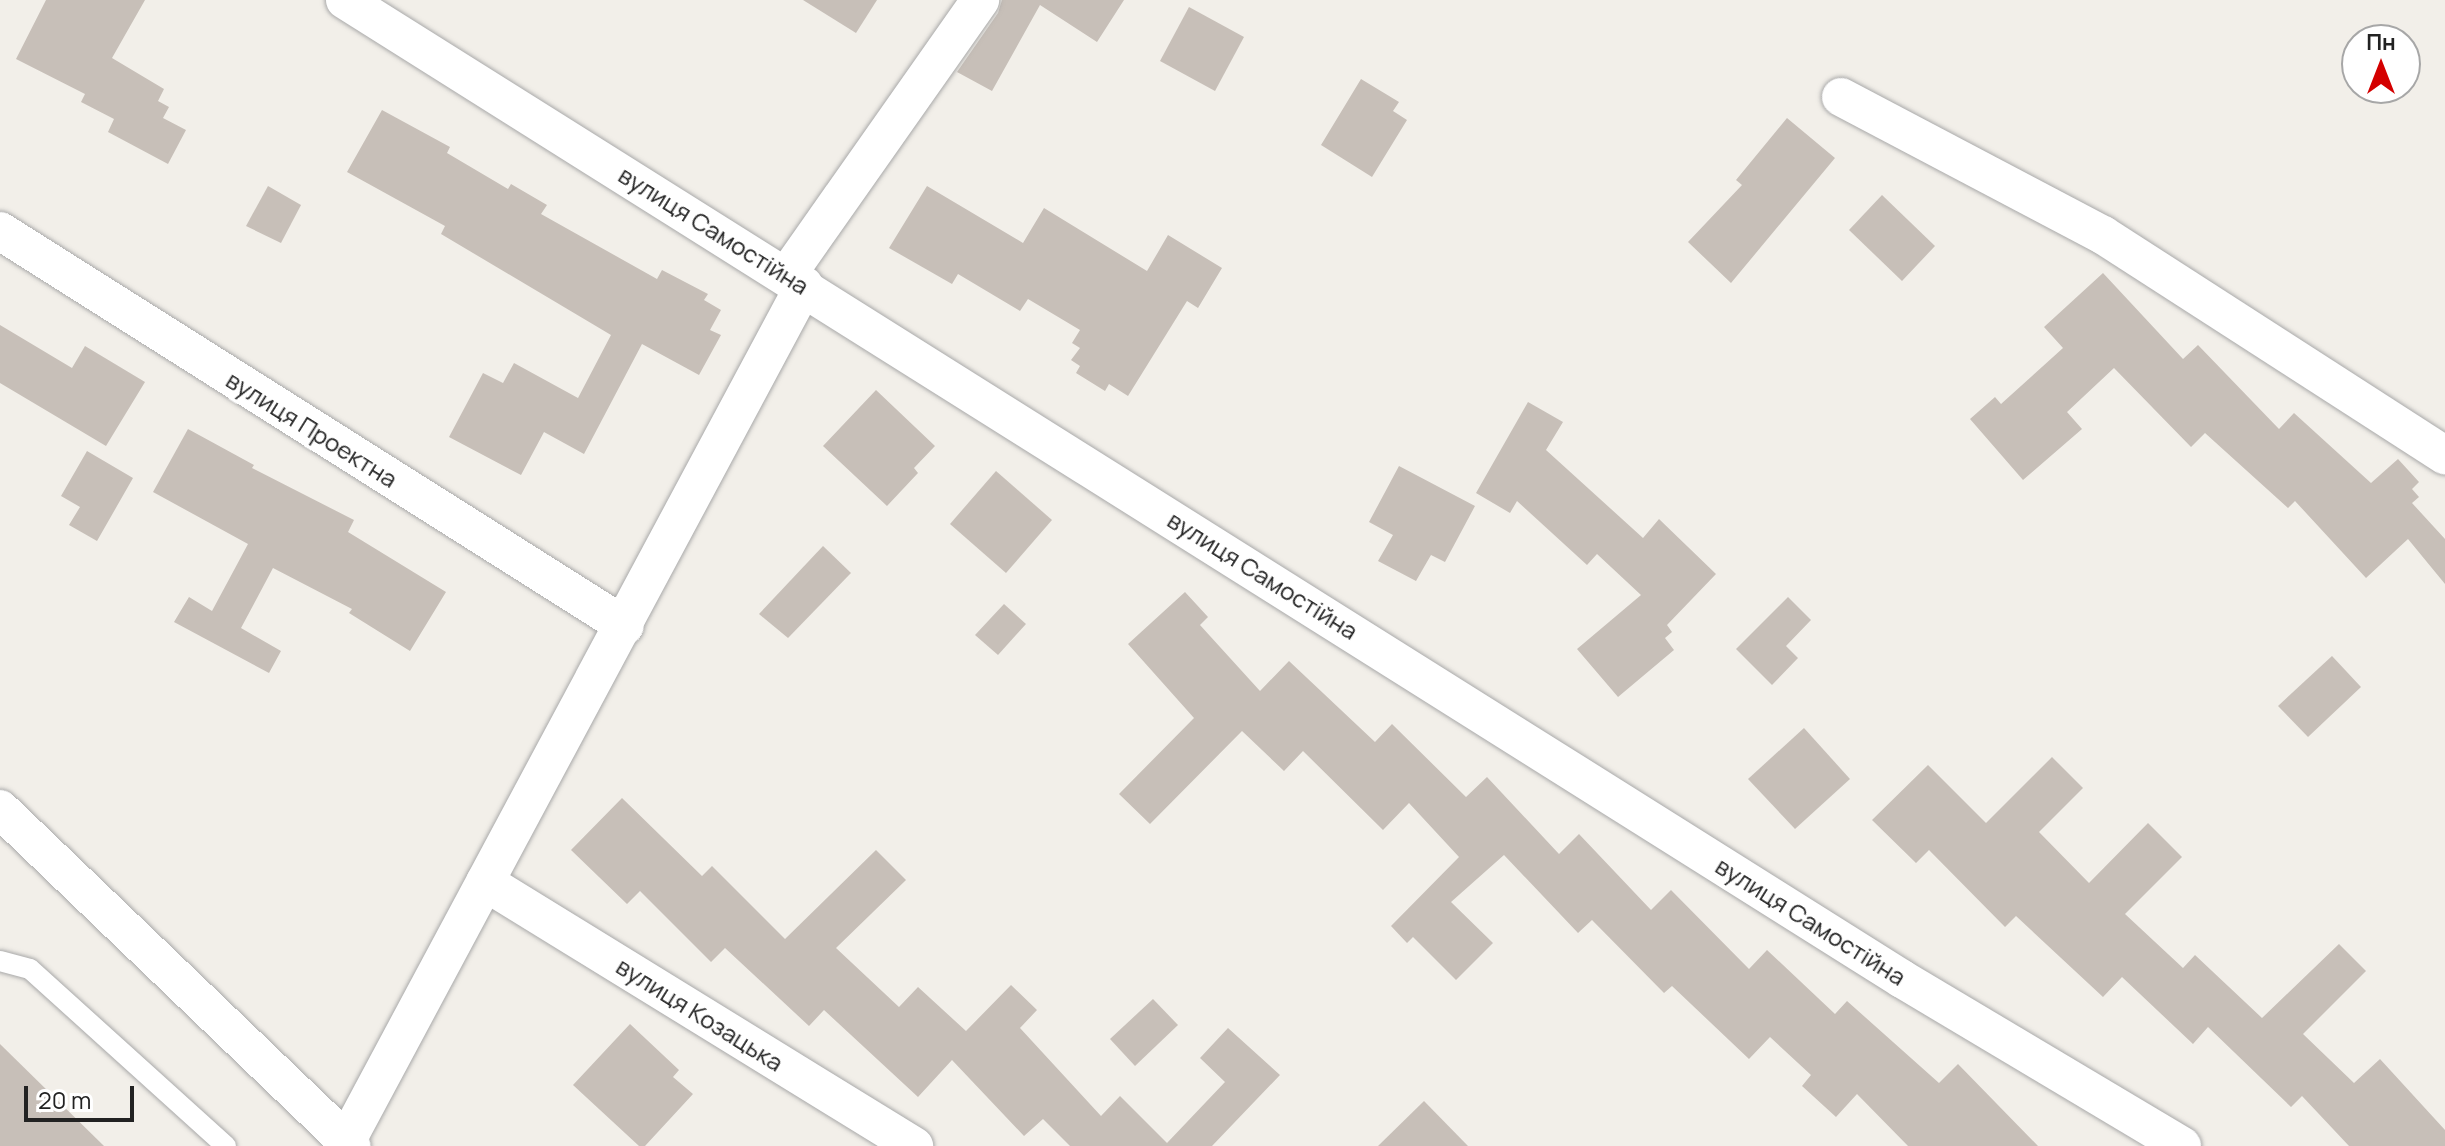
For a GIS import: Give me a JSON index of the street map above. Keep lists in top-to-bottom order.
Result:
{
  "streets": {
    "street": ["вулиця Самостійна", "вулиця Проектна", "вулиця Козацька"]
  },
  "scale_bar": "20 m",
  "north": "top"
}
